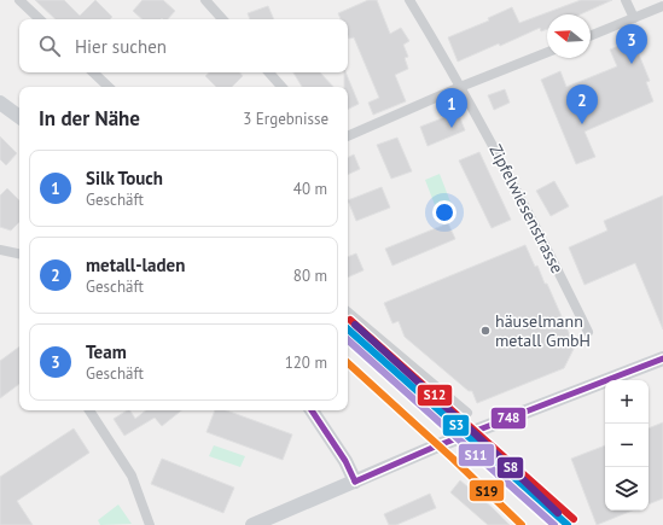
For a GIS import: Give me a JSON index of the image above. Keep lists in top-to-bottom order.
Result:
{
  "streets": {
    "street": ["Zipfelwiesenstrasse"]
  },
  "places": ["häuselmann metall GmbH"],
  "lines": [
    "transit line S12",
    "transit line S8",
    "transit line S3",
    "transit line S11",
    "transit line 748",
    "transit line S19"
  ],
  "north": "left",
  "page": {
    "search": "Hier suchen",
    "pins": ["3", "2", "1"],
    "heading": ["In der Nähe", "3 Ergebnisse"],
    "list": [
      {
        "mark": "1",
        "name": "Silk Touch",
        "note": "Geschäft",
        "value": "40 m"
      },
      {
        "mark": "2",
        "name": "metall-laden",
        "note": "Geschäft",
        "value": "80 m"
      },
      {
        "mark": "3",
        "name": "Team",
        "note": "Geschäft",
        "value": "120 m"
      }
    ],
    "map_buttons": ["+", "−"]
  }
}
